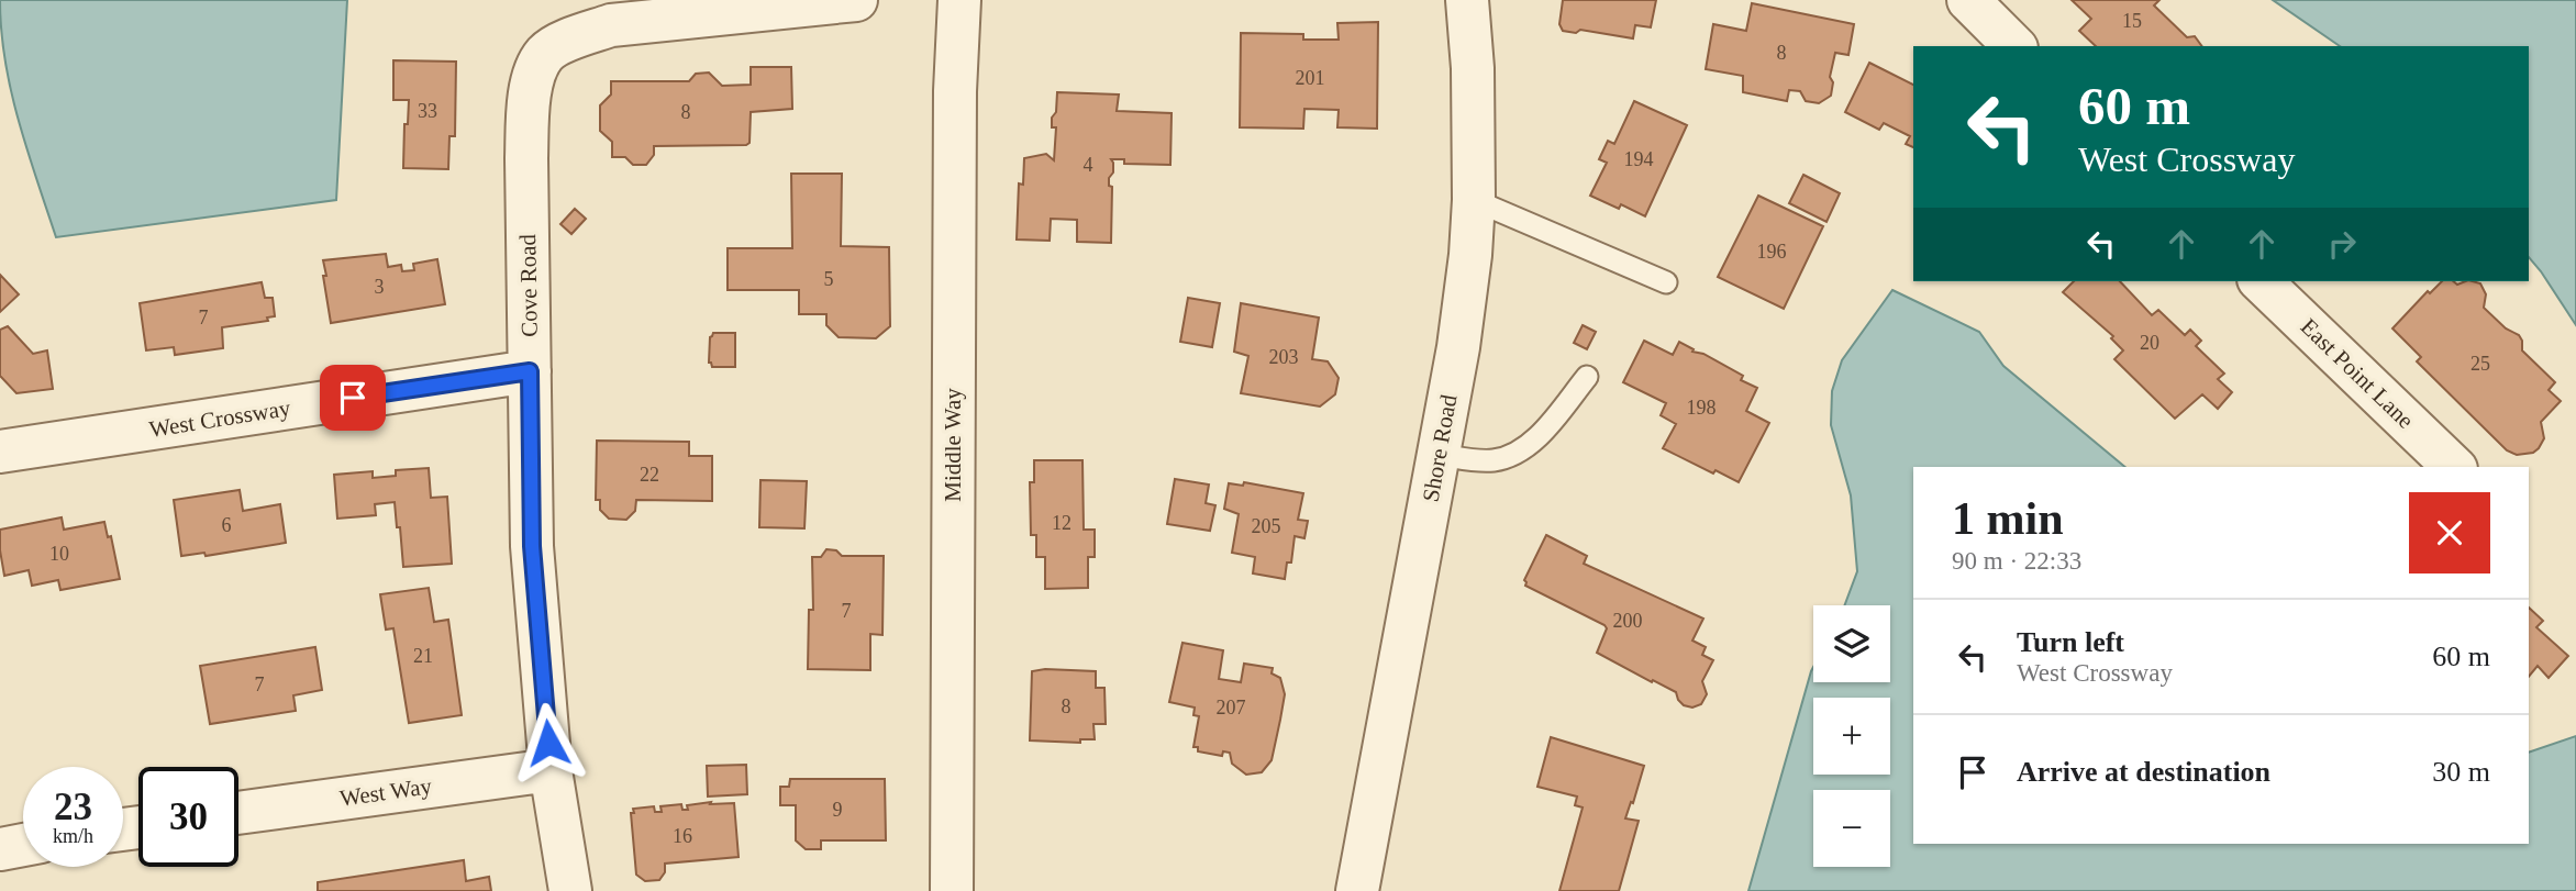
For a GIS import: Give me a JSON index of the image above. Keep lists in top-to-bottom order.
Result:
{
  "streets": {
    "street": [
      "Cove Road",
      "East Point Lane",
      "West Crossway",
      "Middle Way",
      "Shore Road",
      "West Way"
    ]
  },
  "crossings": [
    ["Cove Road", "West Crossway"],
    ["Cove Road", "West Way"]
  ],
  "house_numbers": [
    "15",
    "8",
    "201",
    "33",
    "8",
    "194",
    "4",
    "196",
    "5",
    "3",
    "7",
    "20",
    "203",
    "25",
    "198",
    "22",
    "12",
    "6",
    "205",
    "10",
    "7",
    "200",
    "21",
    "7",
    "8",
    "207",
    "9",
    "16"
  ],
  "page": {
    "turn": ["60 m", "West Crossway"],
    "heading": ["1 min", "90 m · 22:33"],
    "list": [
      {
        "name": "Turn left",
        "note": "West Crossway",
        "value": "60 m"
      },
      {
        "name": "Arrive at destination",
        "value": "30 m"
      }
    ],
    "map_buttons": ["+", "−"],
    "speed": "23 km/h",
    "limit": "30"
  }
}
